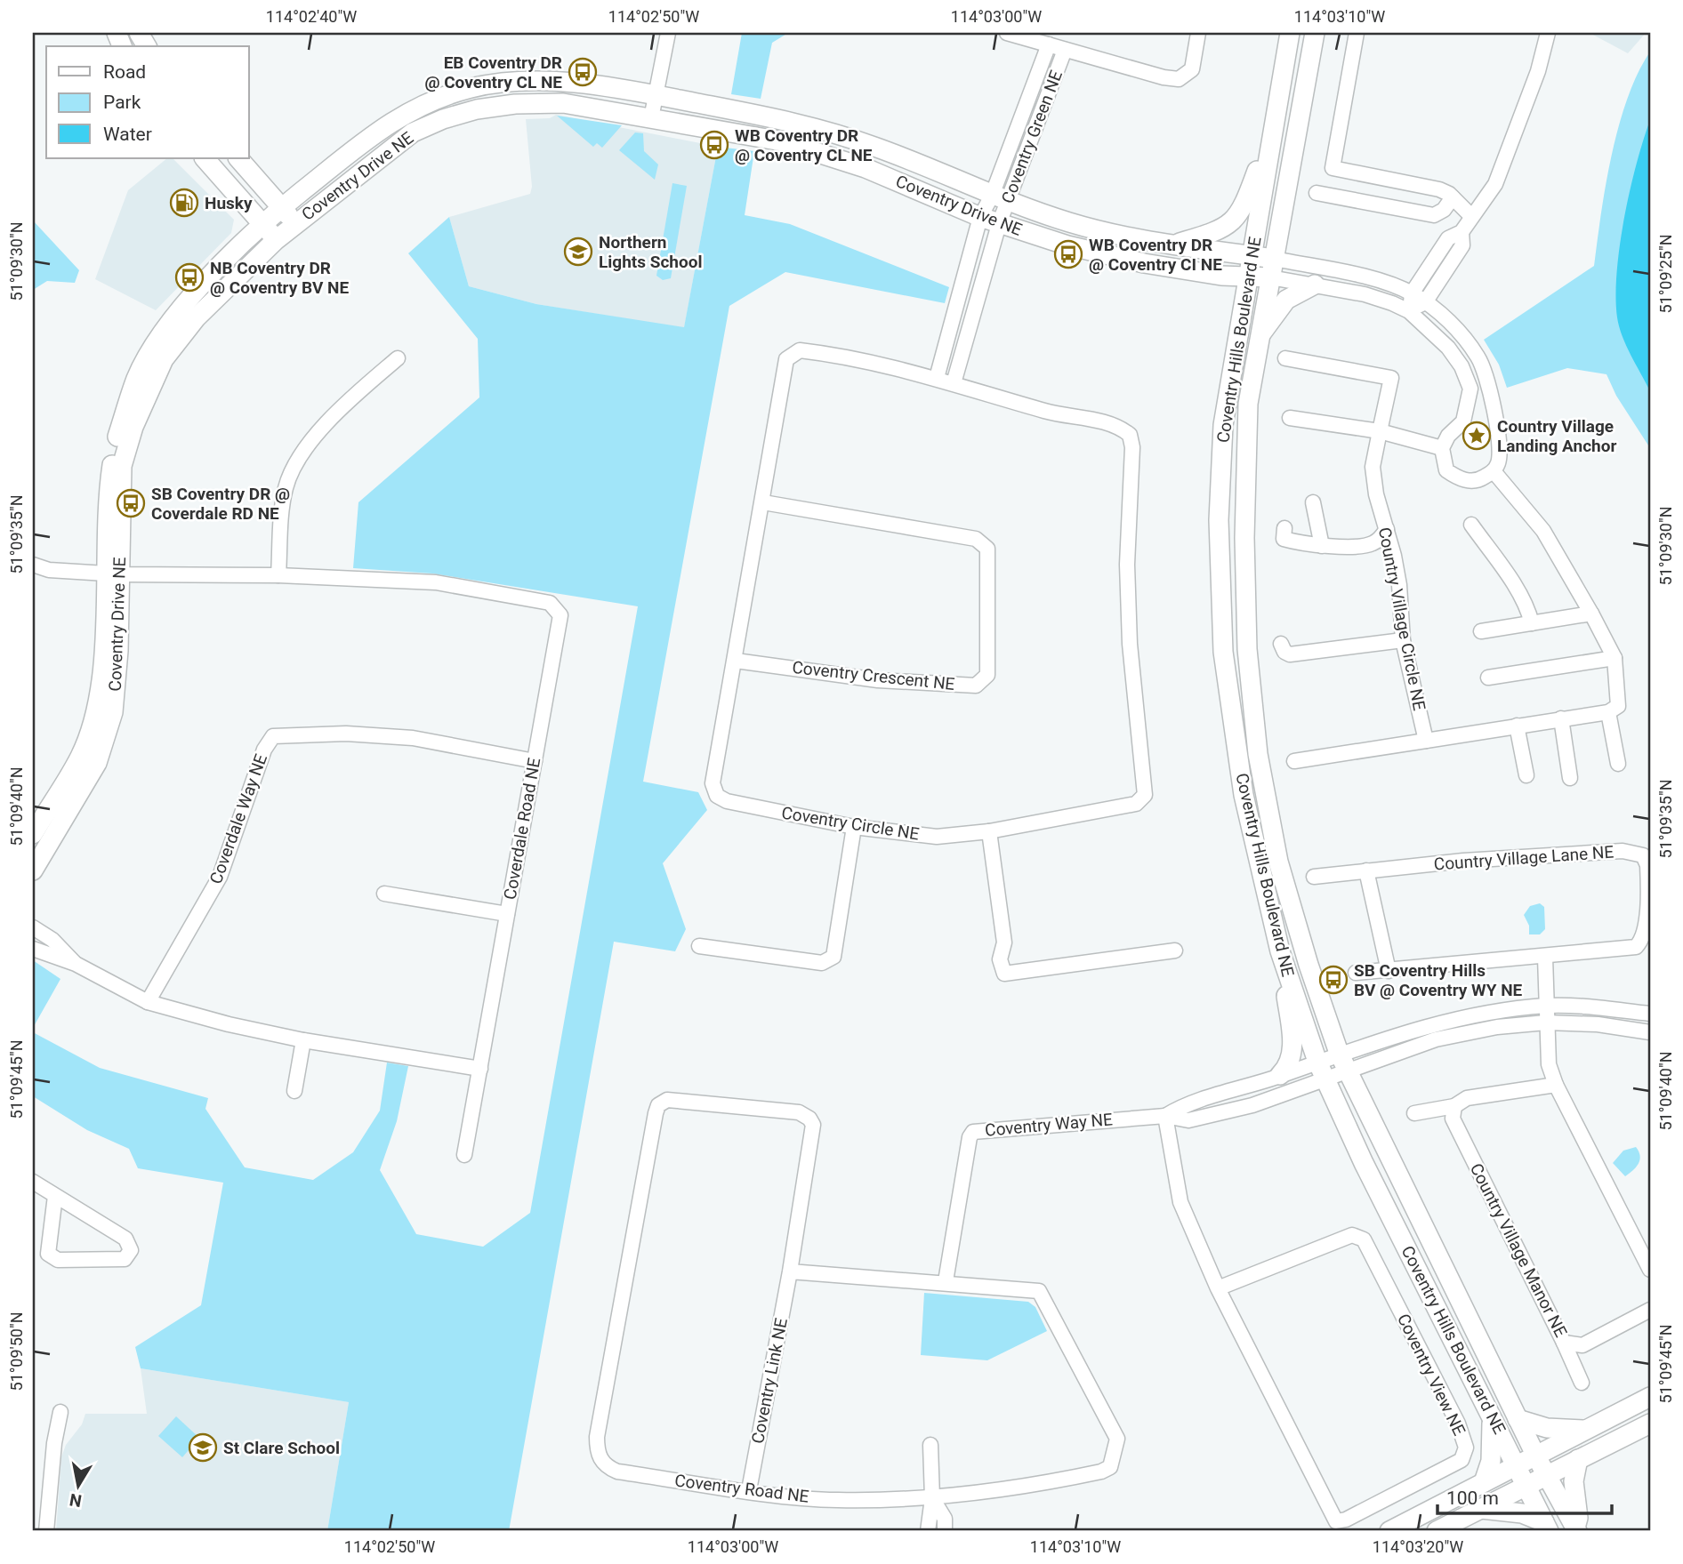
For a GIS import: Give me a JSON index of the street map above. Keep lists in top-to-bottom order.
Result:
{
  "streets": {
    "street": [
      "Coventry Green NE",
      "Coventry Drive NE",
      "Coventry Hills Boulevard NE",
      "Country Village Circle NE",
      "Coventry Crescent NE",
      "Coverdale Way NE",
      "Coventry Circle NE",
      "Coverdale Road NE",
      "Country Village Lane NE",
      "Coventry Way NE",
      "Country Village Manor NE",
      "Coventry View NE",
      "Coventry Link NE",
      "Coventry Road NE"
    ]
  },
  "crossings": [
    ["Coventry Green NE", "Coventry Drive NE"],
    ["Coventry Drive NE", "Coventry Hills Boulevard NE"],
    ["Coventry Drive NE", "Coverdale Road NE"],
    ["Coventry Hills Boulevard NE", "Coventry Way NE"],
    ["Coventry Crescent NE", "Coventry Circle NE"],
    ["Coverdale Way NE", "Coverdale Road NE"],
    ["Coventry Way NE", "Coventry View NE"],
    ["Coventry Way NE", "Coventry Road NE"],
    ["Coventry Link NE", "Coventry Road NE"]
  ],
  "places": {
    "bus stop": [
      "EB Coventry DR @ Coventry CL NE",
      "WB Coventry DR @ Coventry CL NE",
      "WB Coventry DR @ Coventry CI NE",
      "NB Coventry DR @ Coventry BV NE",
      "SB Coventry DR @ Coverdale RD NE",
      "SB Coventry Hills BV @ Coventry WY NE"
    ],
    "fuel station": ["Husky"],
    "school or university": ["Northern Lights School", "St Clare School"],
    "place": ["Country Village Landing Anchor"]
  },
  "legend": ["Road", "Park", "Water"],
  "scale_bar": "100 m",
  "north": "bottom",
  "coordinates": [
    "114°02'40\"W",
    "114°02'50\"W",
    "114°03'00\"W",
    "114°03'10\"W",
    "51°09'30\"N",
    "51°09'25\"N",
    "51°09'35\"N",
    "51°09'40\"N",
    "51°09'45\"N",
    "51°09'50\"N",
    "114°03'20\"W"
  ]
}
